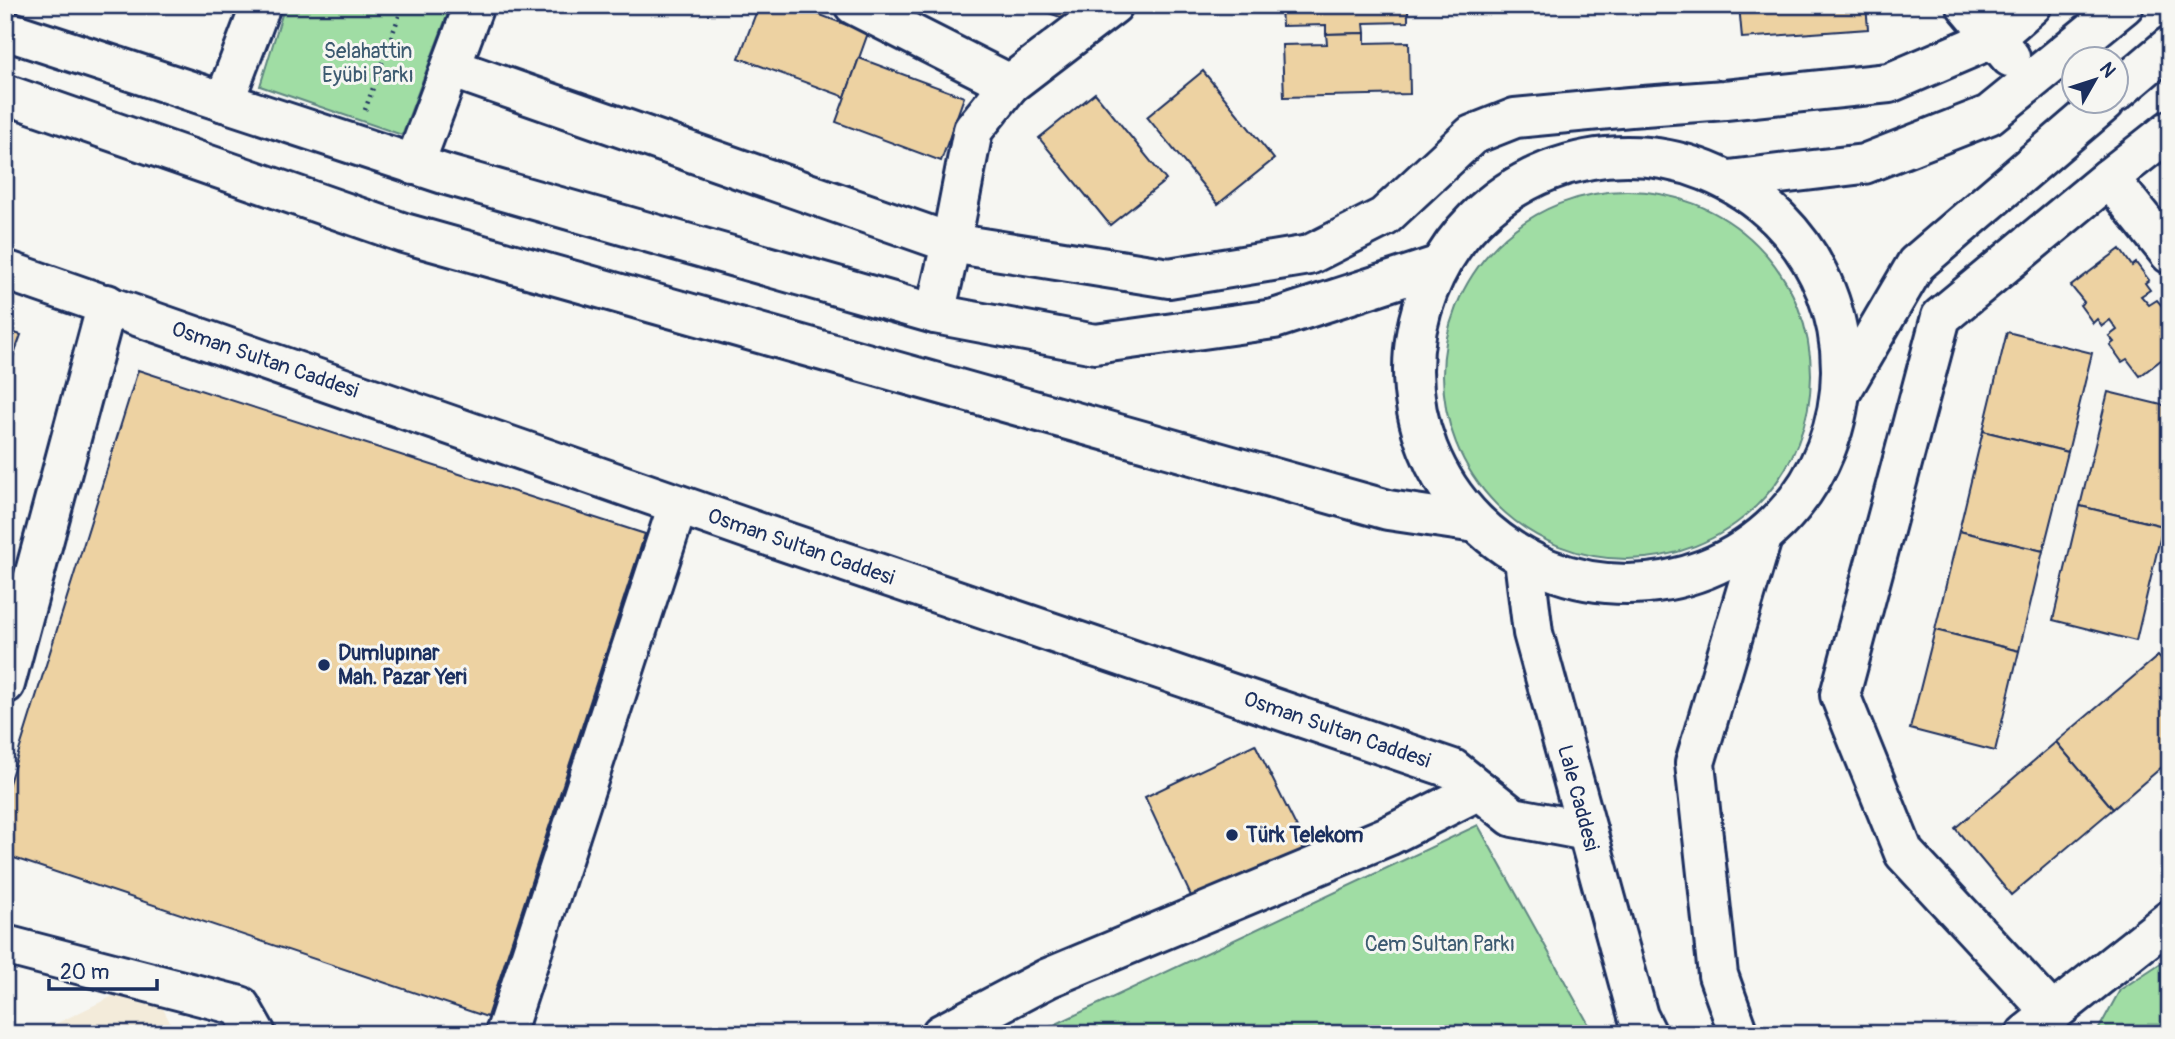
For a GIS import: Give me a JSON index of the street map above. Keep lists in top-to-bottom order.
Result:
{
  "streets": {
    "street": ["Osman Sultan Caddesi", "Lale Caddesi"]
  },
  "crossings": [
    ["Osman Sultan Caddesi", "Lale Caddesi"]
  ],
  "parks": ["Selahattin Eyübi Parkı", "Cem Sultan Parkı"],
  "places": ["Dumlupınar Mah. Pazar Yeri", "Türk Telekom"],
  "scale_bar": "20 m",
  "north": "top right"
}
